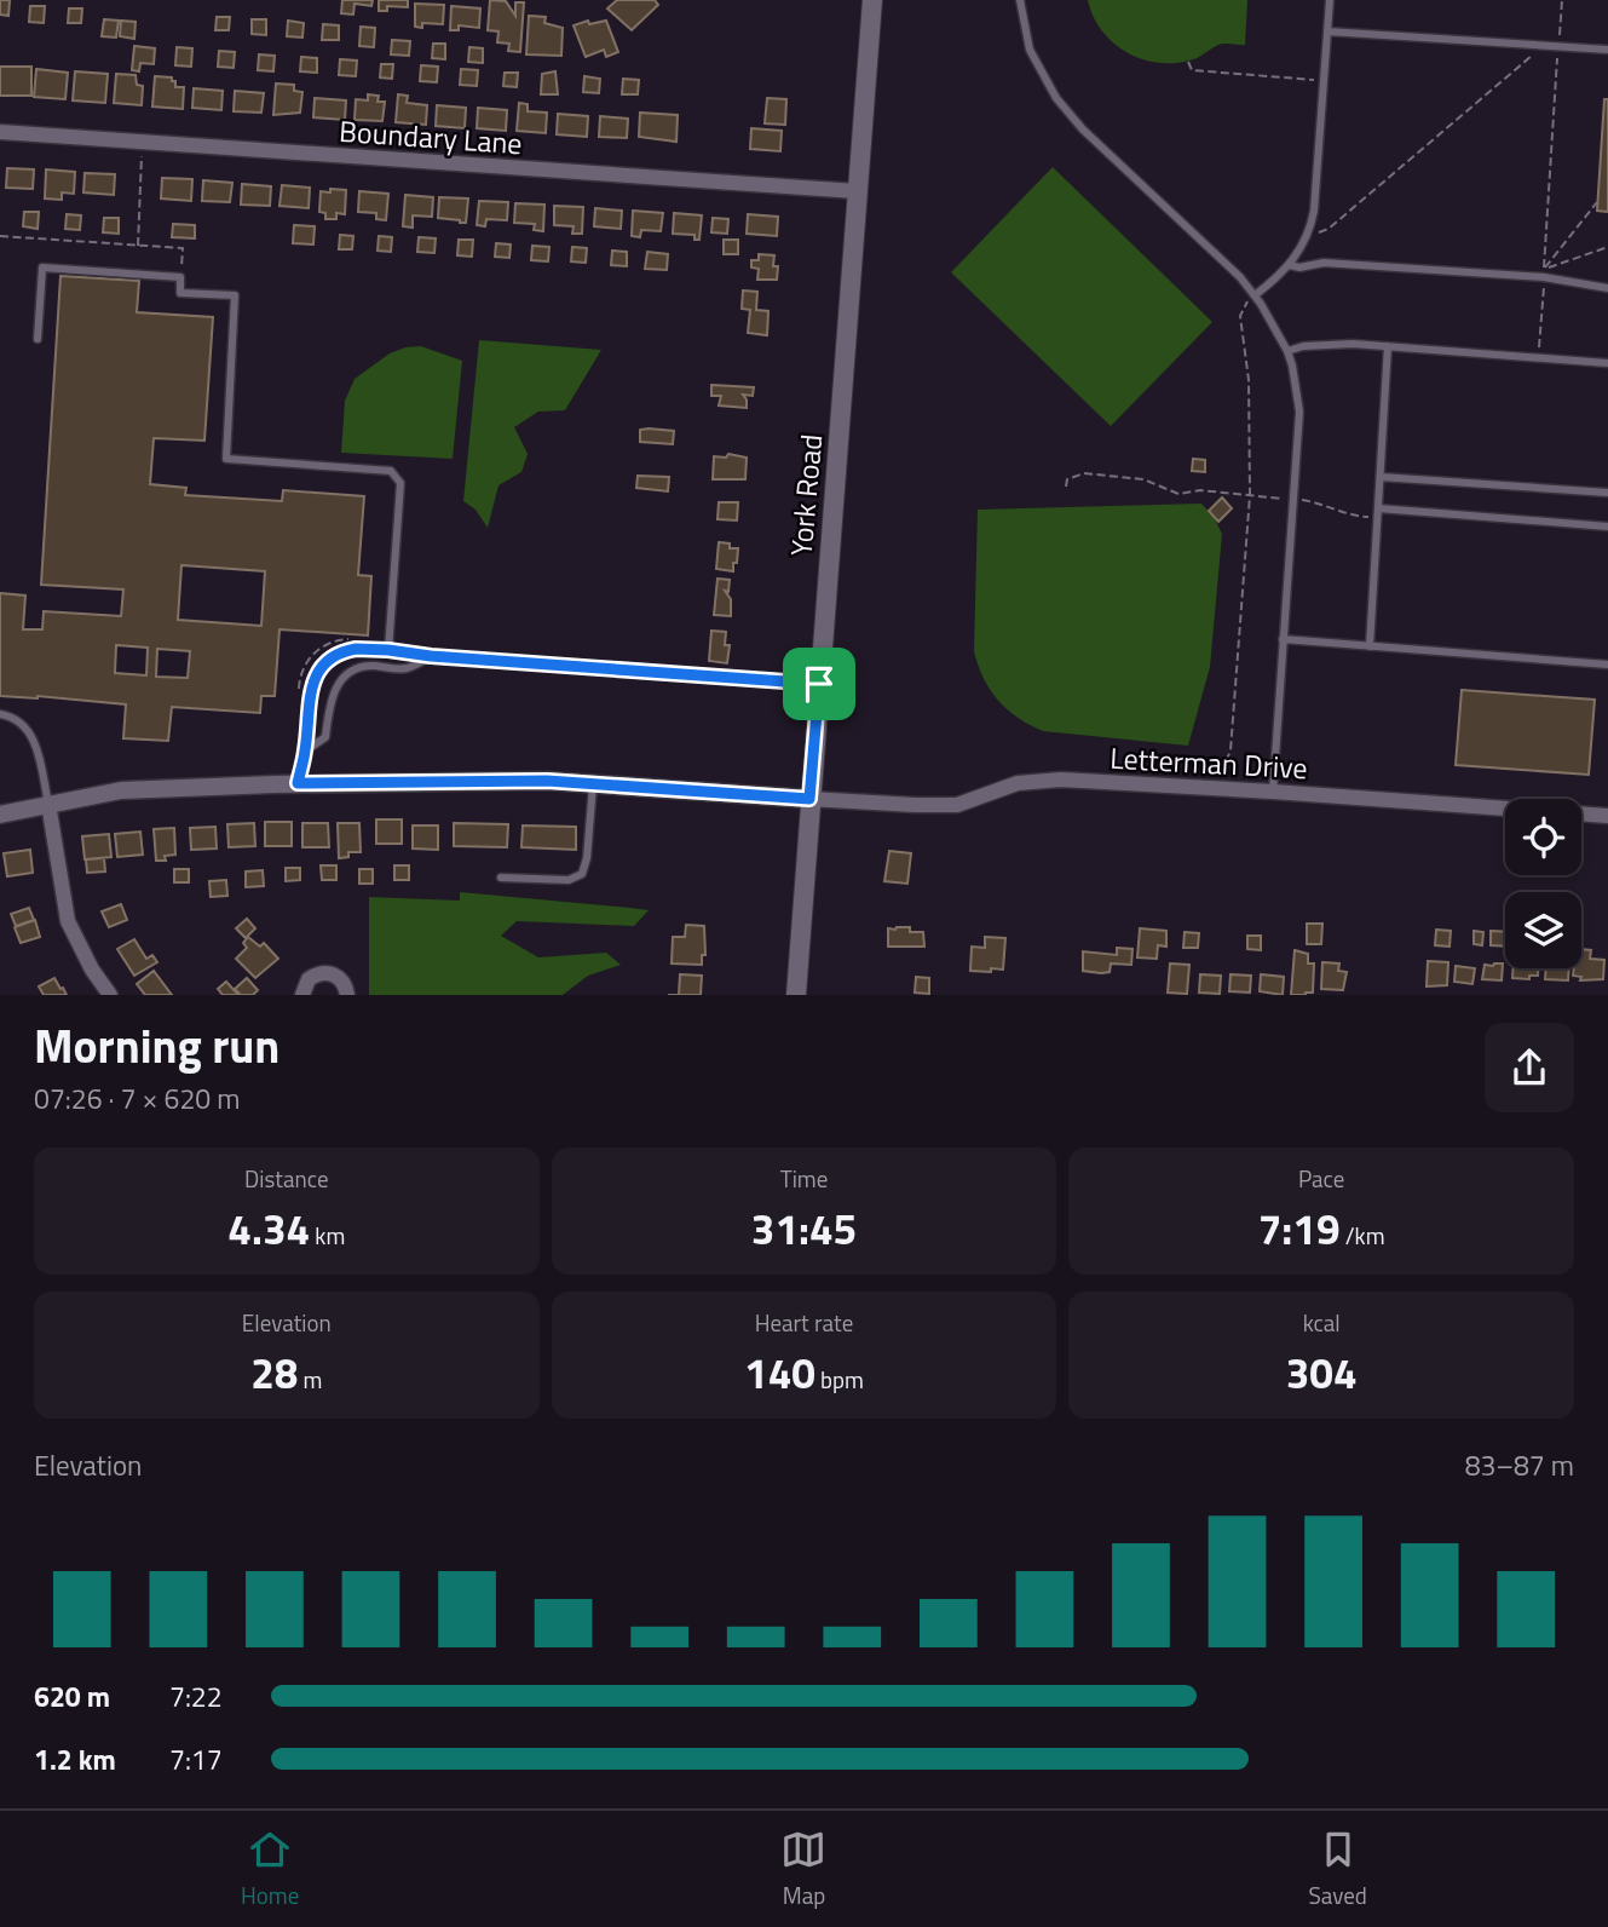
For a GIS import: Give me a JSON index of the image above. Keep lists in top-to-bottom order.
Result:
{
  "streets": {
    "main road": ["York Road"],
    "street": ["Boundary Lane", "Letterman Drive"]
  },
  "crossings": [
    ["Boundary Lane", "York Road"],
    ["York Road", "Letterman Drive"]
  ],
  "page": {
    "heading": ["Morning run", "07:26 · 7 × 620 m"],
    "stats": [
      ["Distance", "4.34 km"],
      ["Time", "31:45"],
      ["Pace", "7:19 /km"],
      ["Elevation", "28 m"],
      ["Heart rate", "140 bpm"],
      ["kcal", "304"]
    ],
    "chart": ["Elevation", "83–87 m"],
    "list": [
      {
        "name": "620 m",
        "note": "7:22"
      },
      {
        "name": "1.2 km",
        "note": "7:17"
      }
    ],
    "tabs": ["Home", "Map", "Saved"]
  }
}
